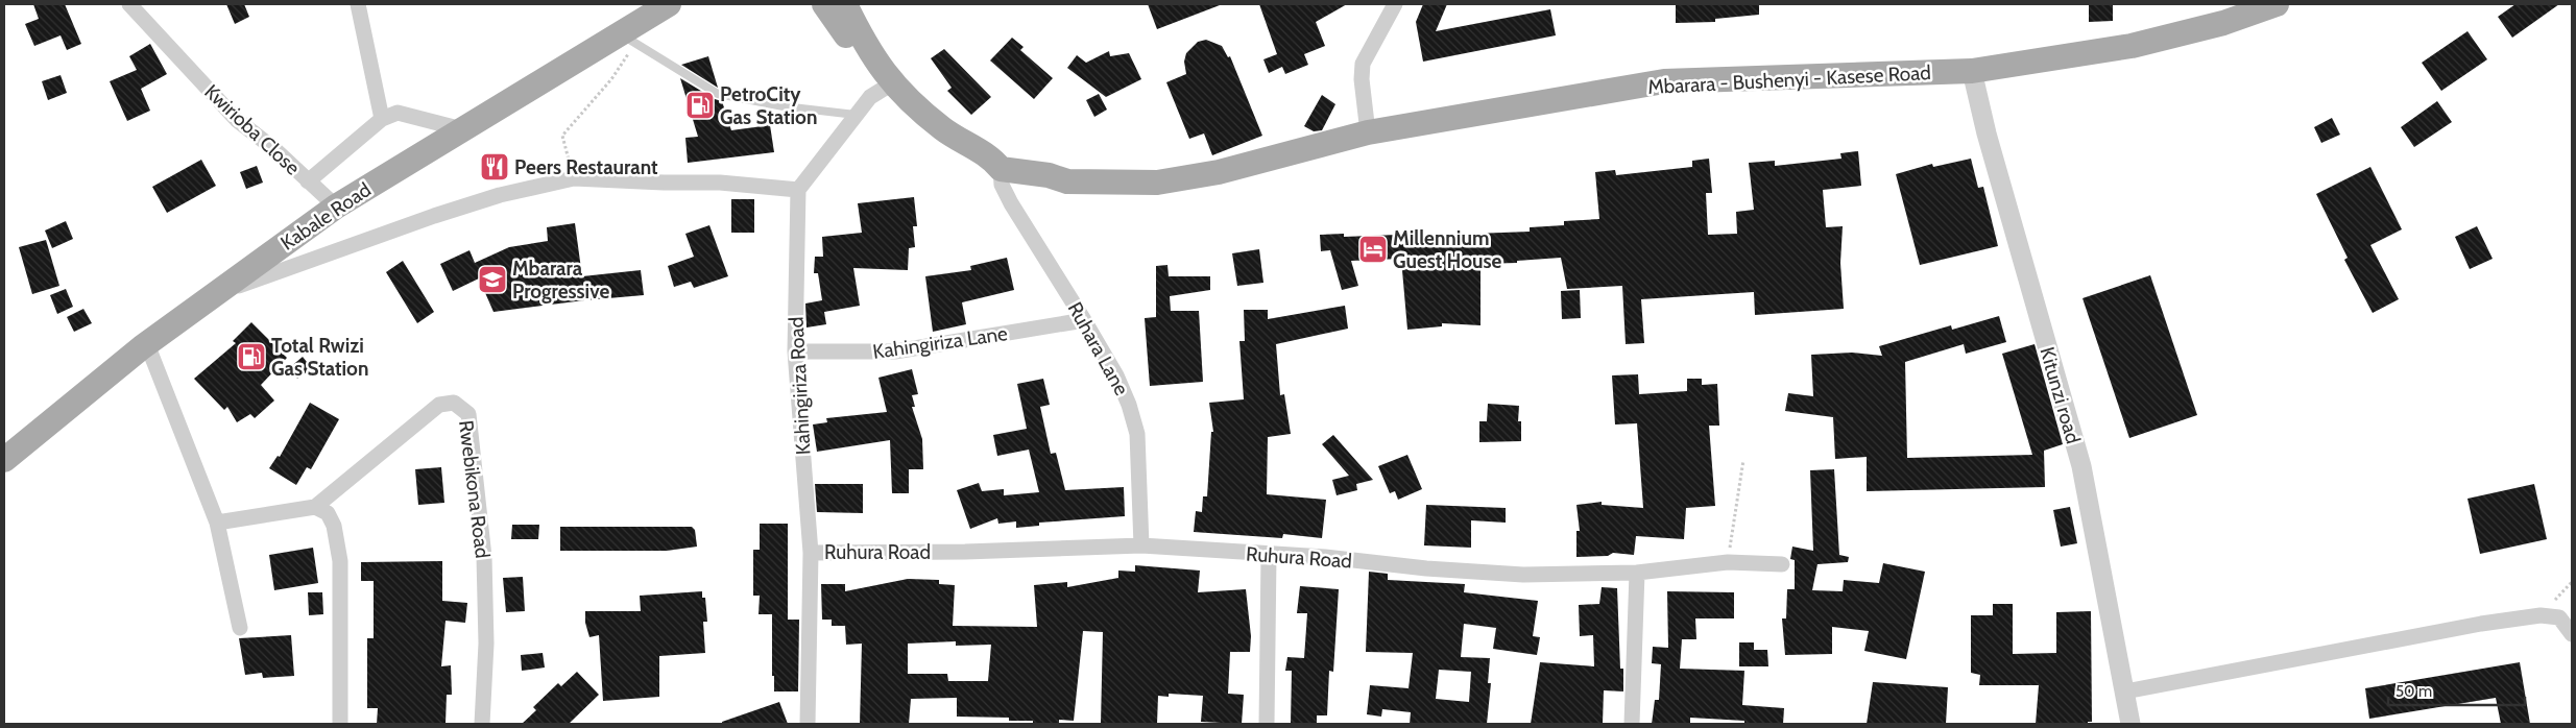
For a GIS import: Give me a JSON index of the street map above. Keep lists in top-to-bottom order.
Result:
{
  "streets": {
    "main road": ["Mbarara - Bushenyi - Kasese Road", "Kabale Road"],
    "street": [
      "Kwirioba Close",
      "Kahingiriza Lane",
      "Ruhara Lane",
      "Kahingiriza Road",
      "Kitunzi road",
      "Rwebikona Road",
      "Ruhura Road"
    ]
  },
  "crossings": [
    ["Mbarara - Bushenyi - Kasese Road", "Ruhara Lane"],
    ["Mbarara - Bushenyi - Kasese Road", "Kitunzi road"],
    ["Kwirioba Close", "Kabale Road"],
    ["Kahingiriza Lane", "Ruhara Lane"],
    ["Kahingiriza Lane", "Kahingiriza Road"],
    ["Ruhara Lane", "Ruhura Road"],
    ["Kahingiriza Road", "Ruhura Road"]
  ],
  "places": {
    "fuel station": ["PetroCity Gas Station", "Total Rwizi Gas Station"],
    "restaurant": ["Peers Restaurant"],
    "hotel": ["Millennium Guest House"],
    "school or university": ["Mbarara Progressive"]
  },
  "scale_bar": "50 m"
}
